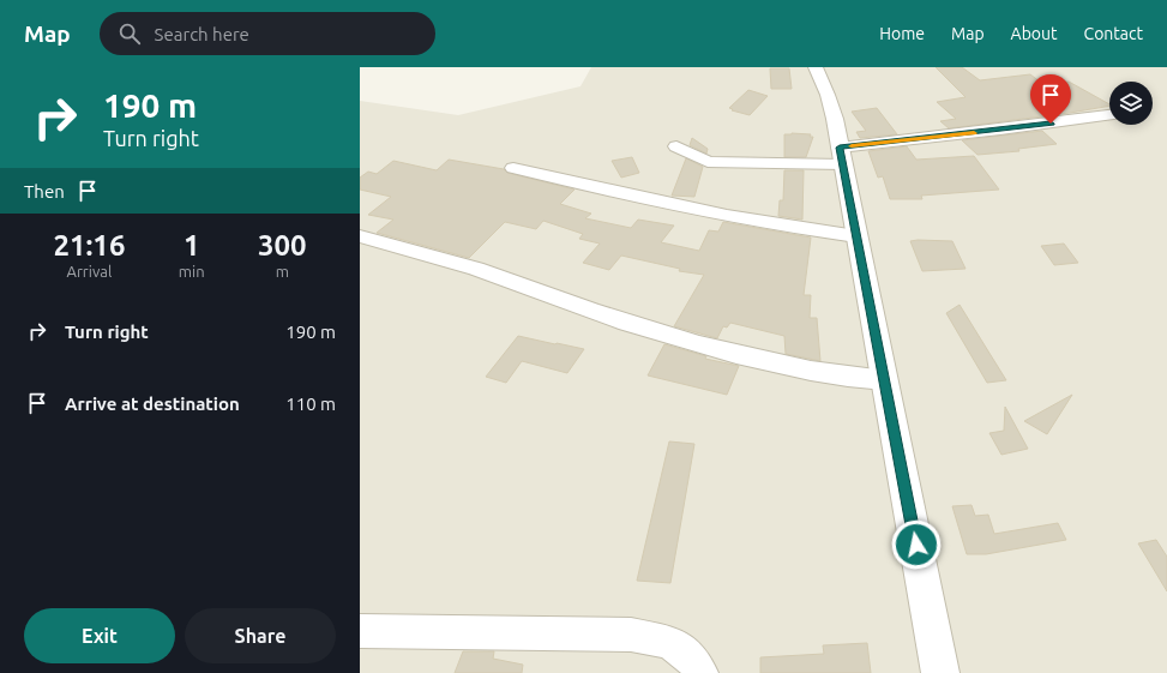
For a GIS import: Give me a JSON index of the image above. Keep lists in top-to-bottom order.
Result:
{
  "page": {
    "header": "Map",
    "search": "Search here",
    "nav": [
      "Home",
      "Map",
      "About",
      "Contact"
    ],
    "turn": ["190 m", "Turn right"],
    "then": "Then",
    "eta": [
      "21:16",
      "Arrival",
      "1",
      "min",
      "300",
      "m"
    ],
    "list": [
      {
        "name": "Turn right",
        "value": "190 m"
      },
      {
        "name": "Arrive at destination",
        "value": "110 m"
      }
    ],
    "buttons": ["Exit", "Share"]
  }
}
